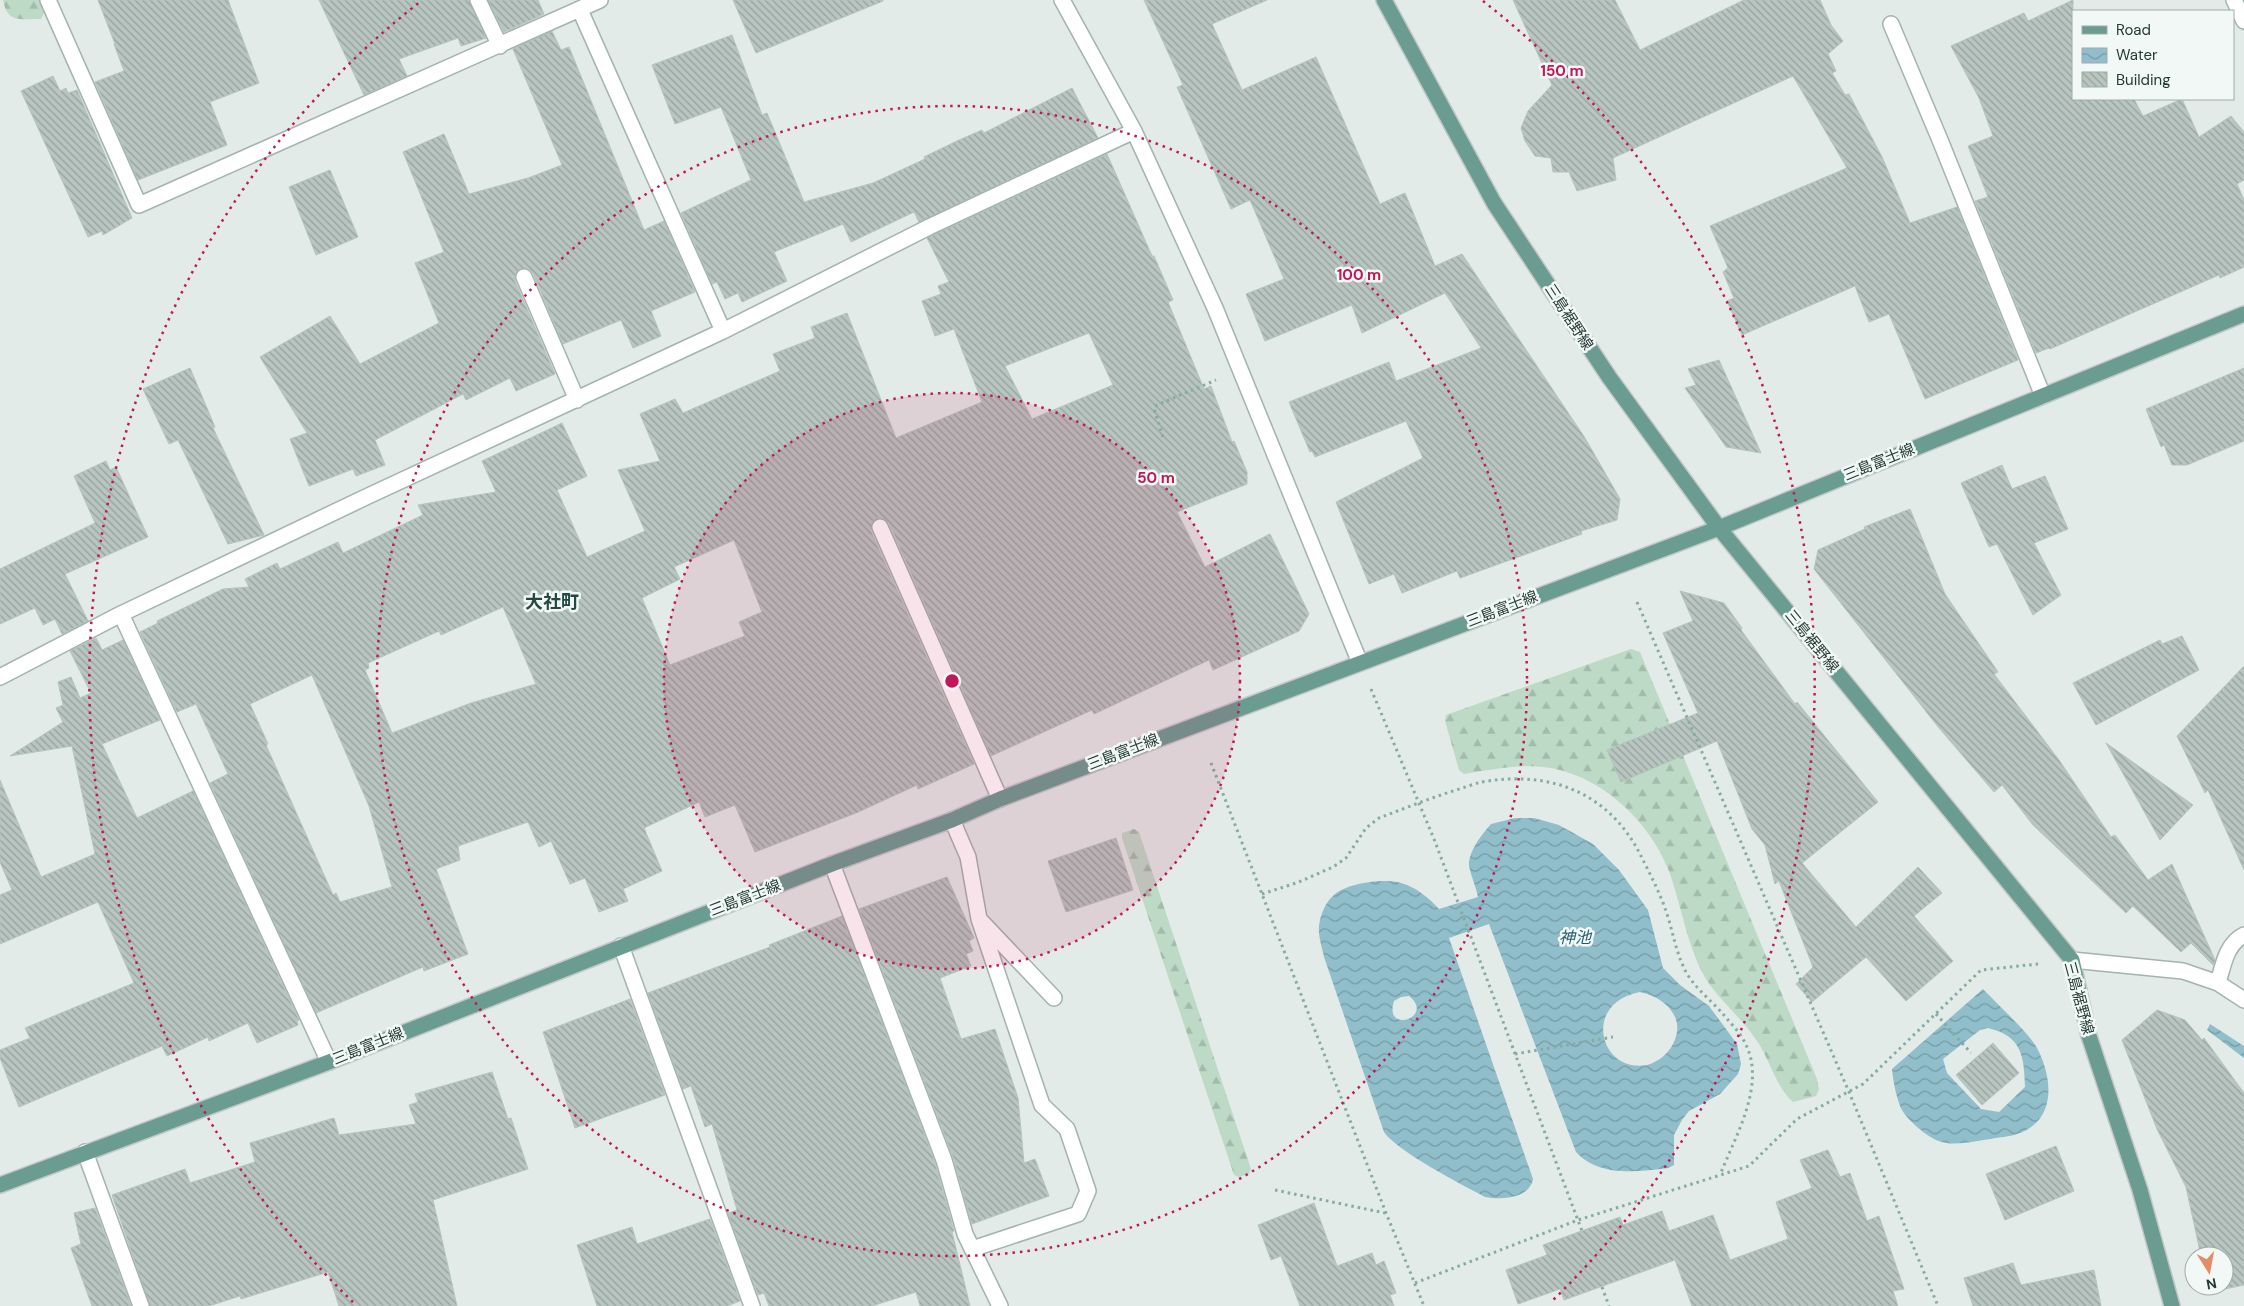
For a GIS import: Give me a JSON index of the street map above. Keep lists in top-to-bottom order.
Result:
{
  "streets": {
    "main road": ["三島裾野線", "三島富士線"]
  },
  "crossings": [
    ["三島裾野線", "三島富士線"]
  ],
  "districts": ["大社町"],
  "water": ["神池"],
  "legend": ["Road", "Water", "Building"],
  "north": "bottom",
  "rings": ["150 m", "100 m", "50 m"]
}
